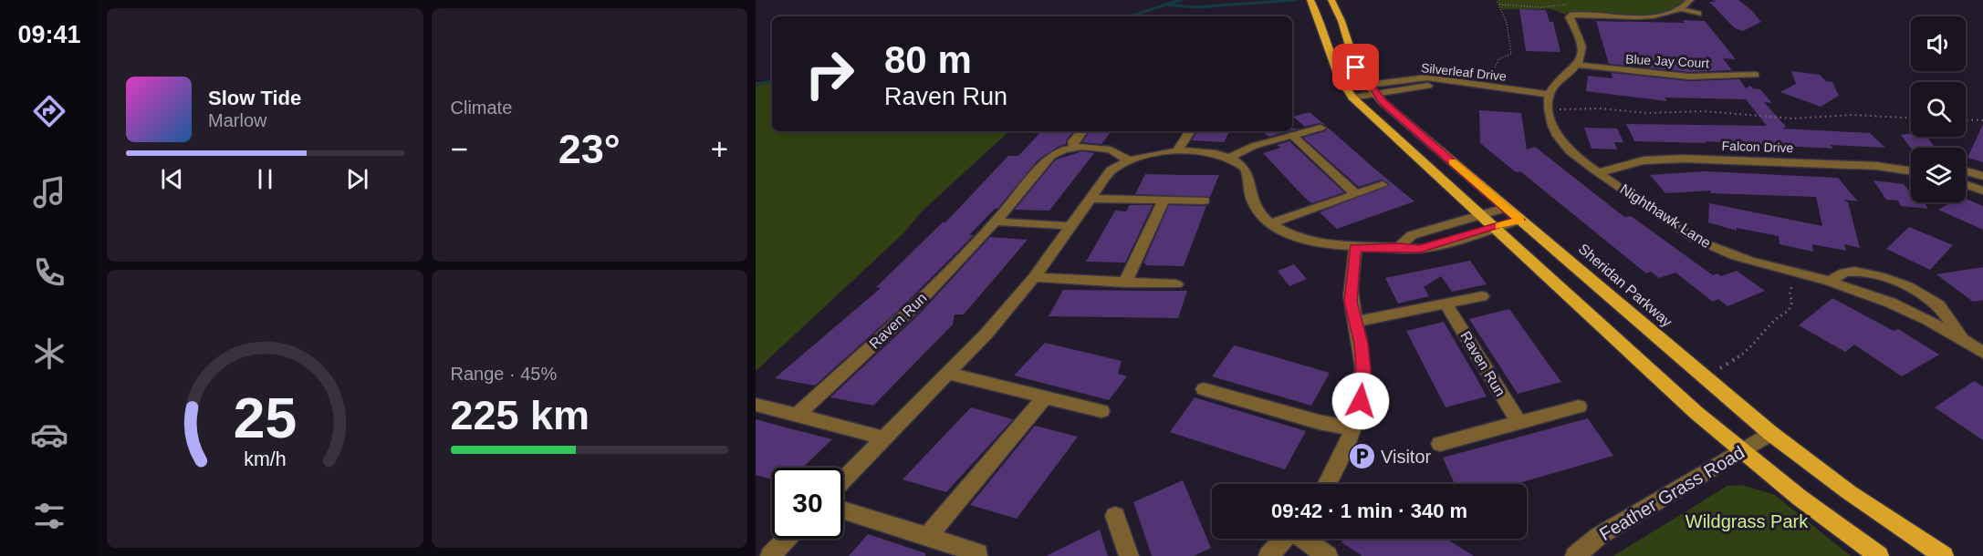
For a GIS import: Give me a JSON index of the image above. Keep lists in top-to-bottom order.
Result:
{
  "streets": {
    "main road": ["Sheridan Parkway"],
    "street": [
      "Blue Jay Court",
      "Silverleaf Drive",
      "Falcon Drive",
      "Nighthawk Lane",
      "Raven Run",
      "Feather Grass Road"
    ]
  },
  "crossings": [
    ["Silverleaf Drive", "Nighthawk Lane"],
    ["Silverleaf Drive", "Sheridan Parkway"],
    ["Falcon Drive", "Nighthawk Lane"],
    ["Sheridan Parkway", "Feather Grass Road"]
  ],
  "parks": ["Wildgrass Park"],
  "places": {
    "parking": ["Visitor"]
  },
  "page": {
    "tabs": "09:41",
    "tile": [
      "Climate",
      ["Range · 45%", "225 km"]
    ],
    "turn": ["80 m", "Raven Run"],
    "song": ["Slow Tide", "Marlow"],
    "heat": ["−", "23°", "+"],
    "limit": "30",
    "trip": "09:42 · 1 min · 340 m",
    "gauge": ["25", "km/h"]
  }
}
